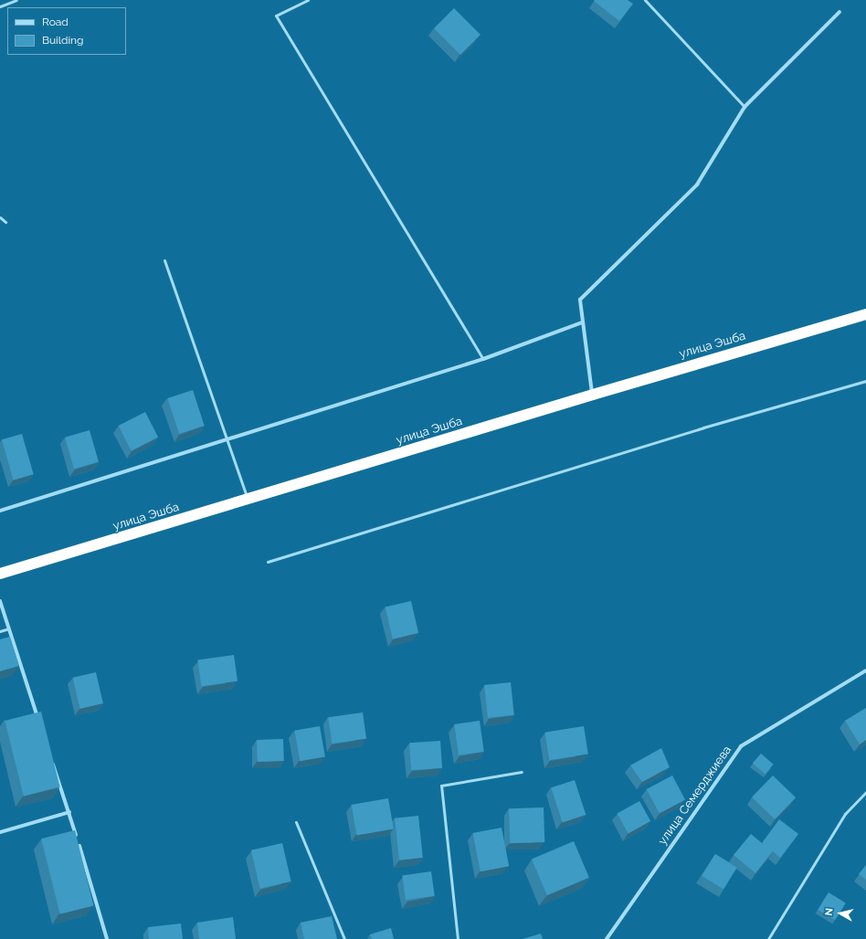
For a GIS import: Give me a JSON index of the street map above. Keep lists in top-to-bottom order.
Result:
{
  "streets": {
    "highway": ["улица Эшба"],
    "street": ["улица Семерджиева"]
  },
  "legend": ["Road", "Building"],
  "north": "left"
}
